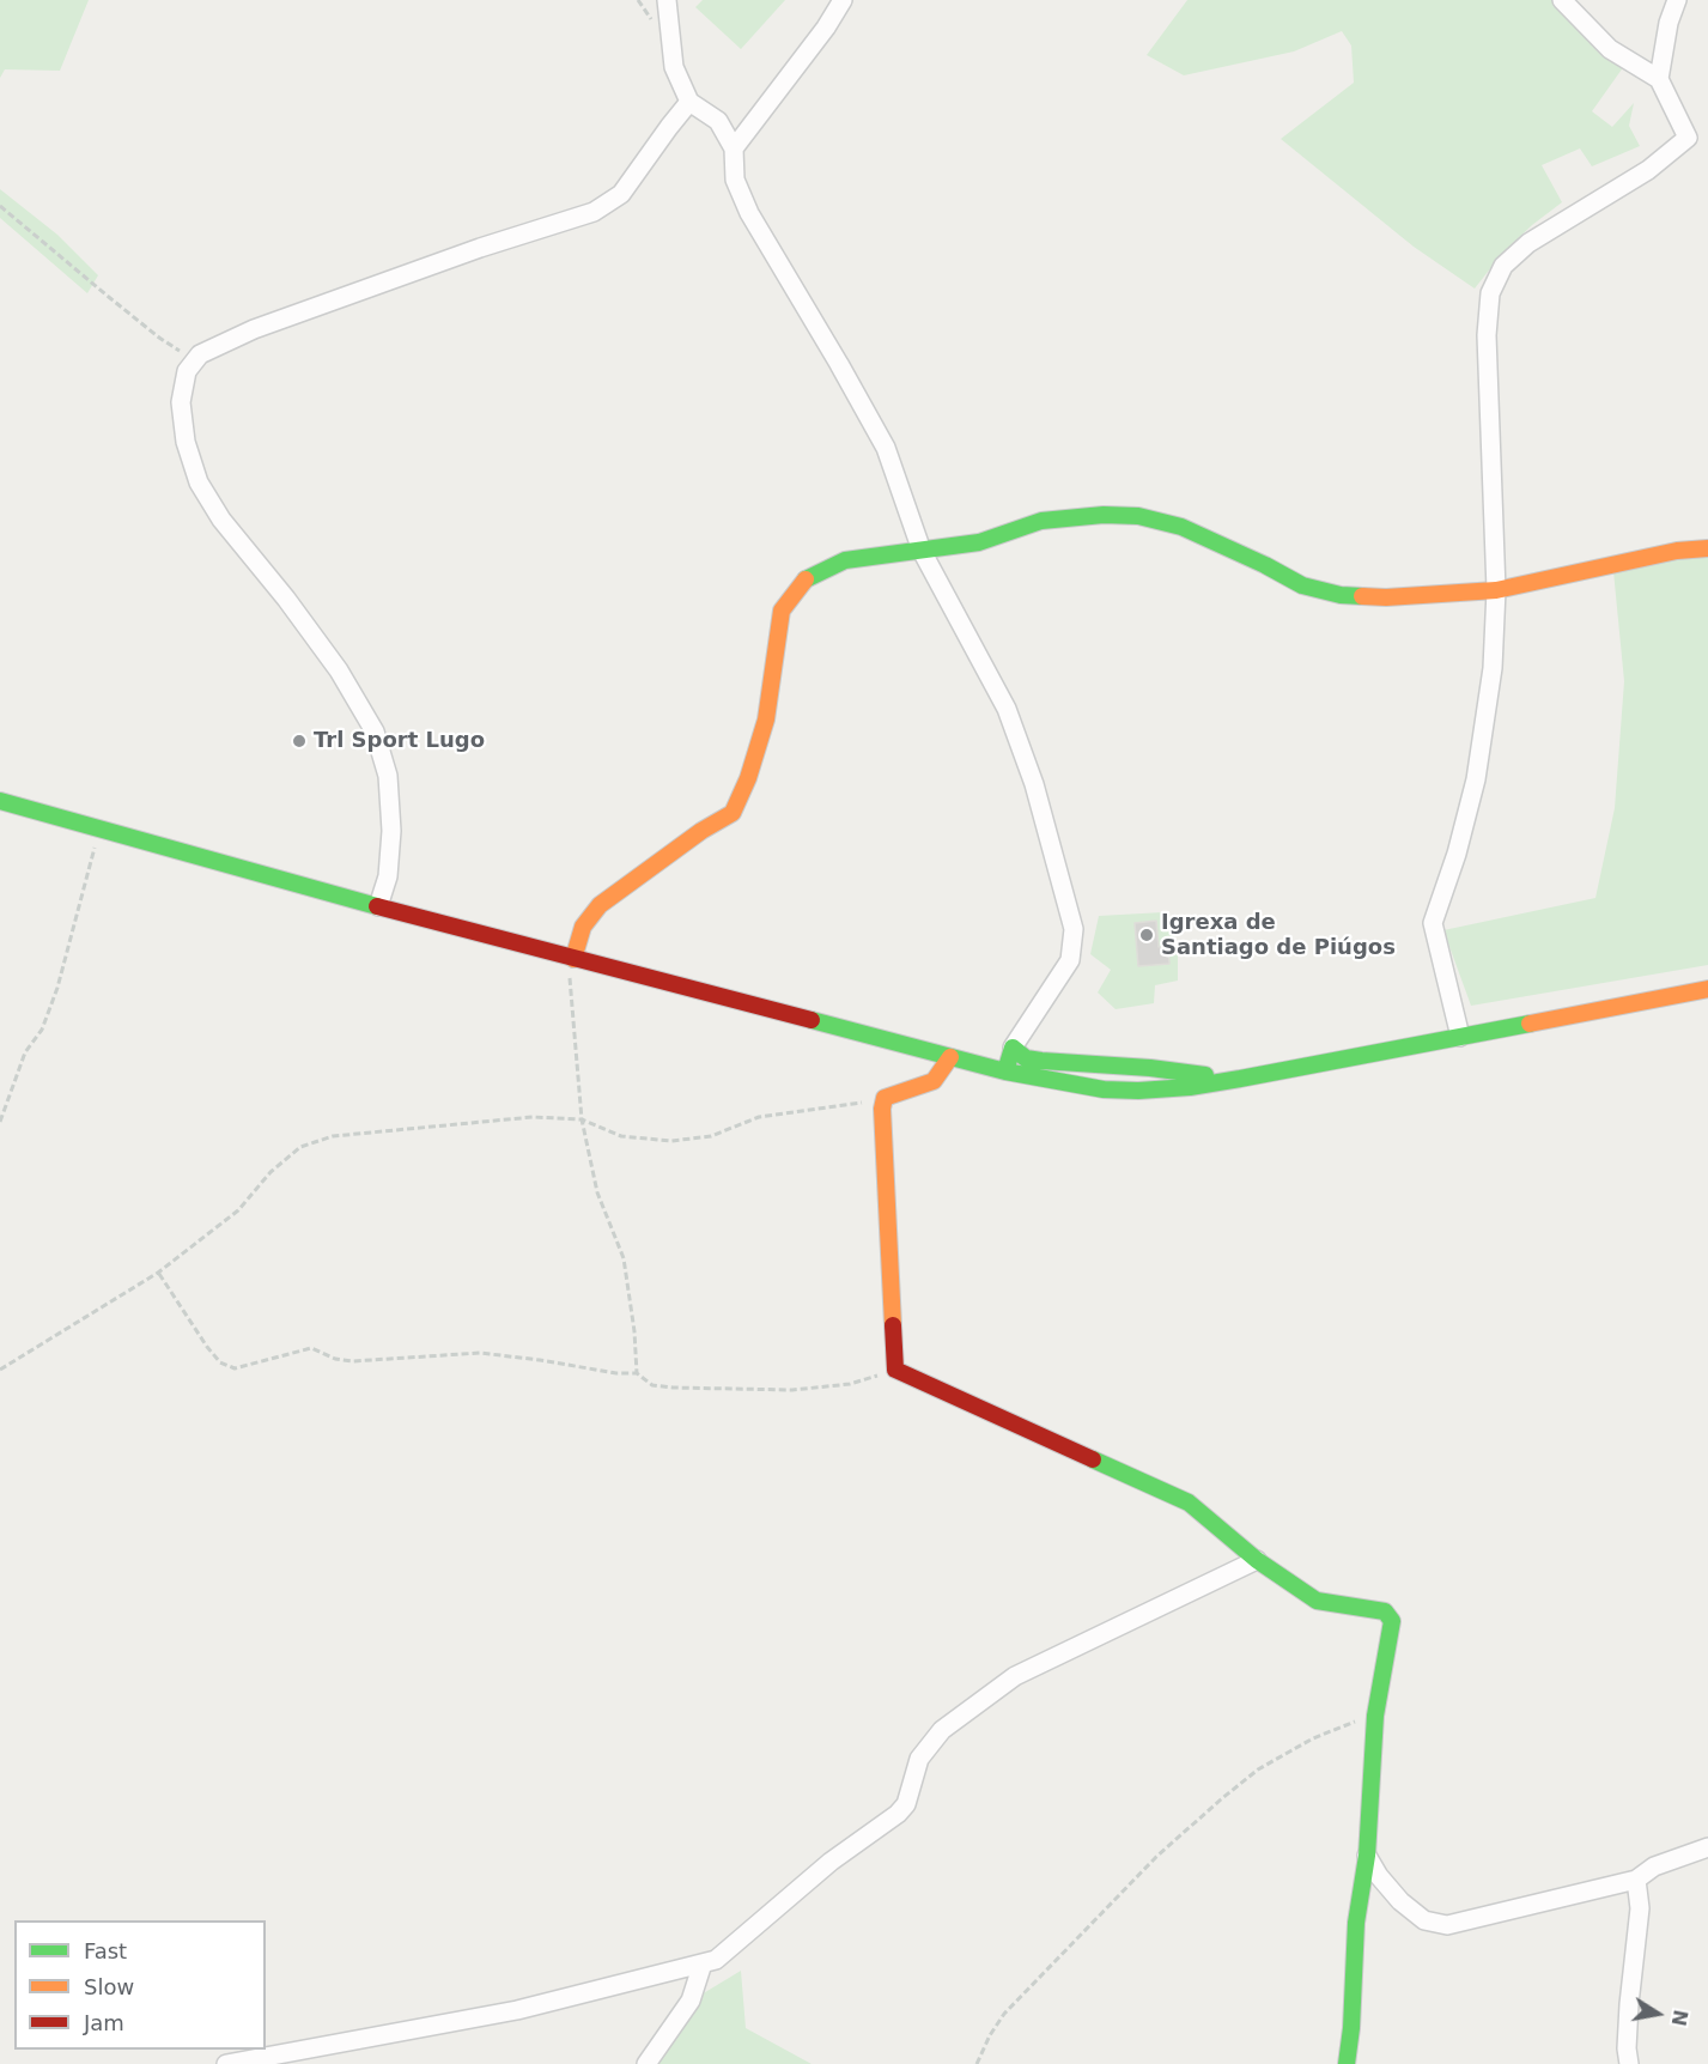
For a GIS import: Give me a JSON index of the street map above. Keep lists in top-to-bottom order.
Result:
{
  "places": ["Trl Sport Lugo", "Igrexa de Santiago de Piúgos"],
  "legend": ["Fast", "Slow", "Jam"],
  "north": "right"
}
